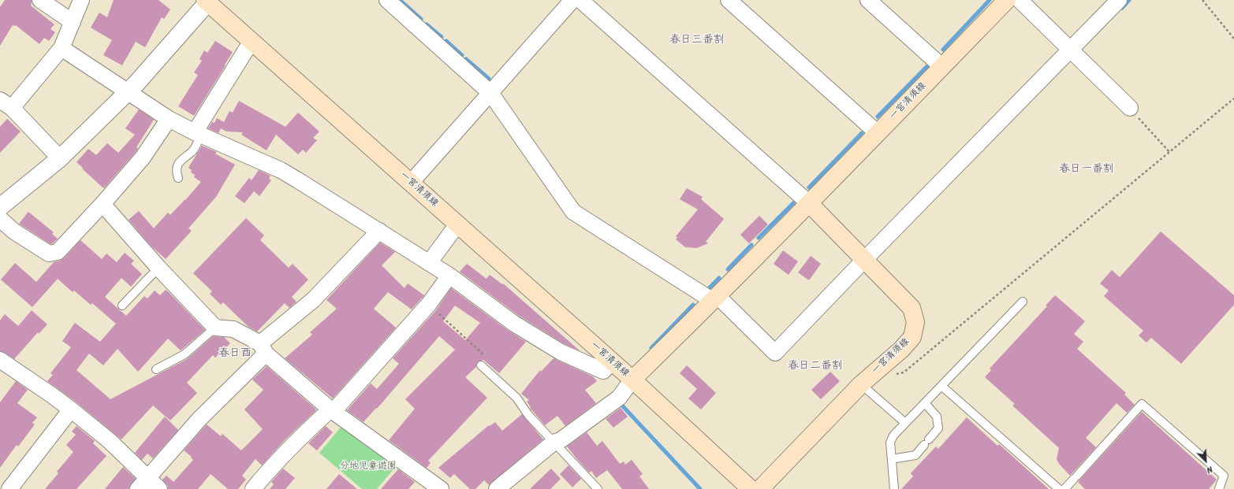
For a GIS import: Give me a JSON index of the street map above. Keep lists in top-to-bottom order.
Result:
{
  "streets": {
    "main road": ["一宮清須線"]
  },
  "districts": [
    "春日三番割",
    "春日一番割",
    "春日酉",
    "春日二番割"
  ],
  "parks": ["分地児童遊園"],
  "north": "bottom right"
}
